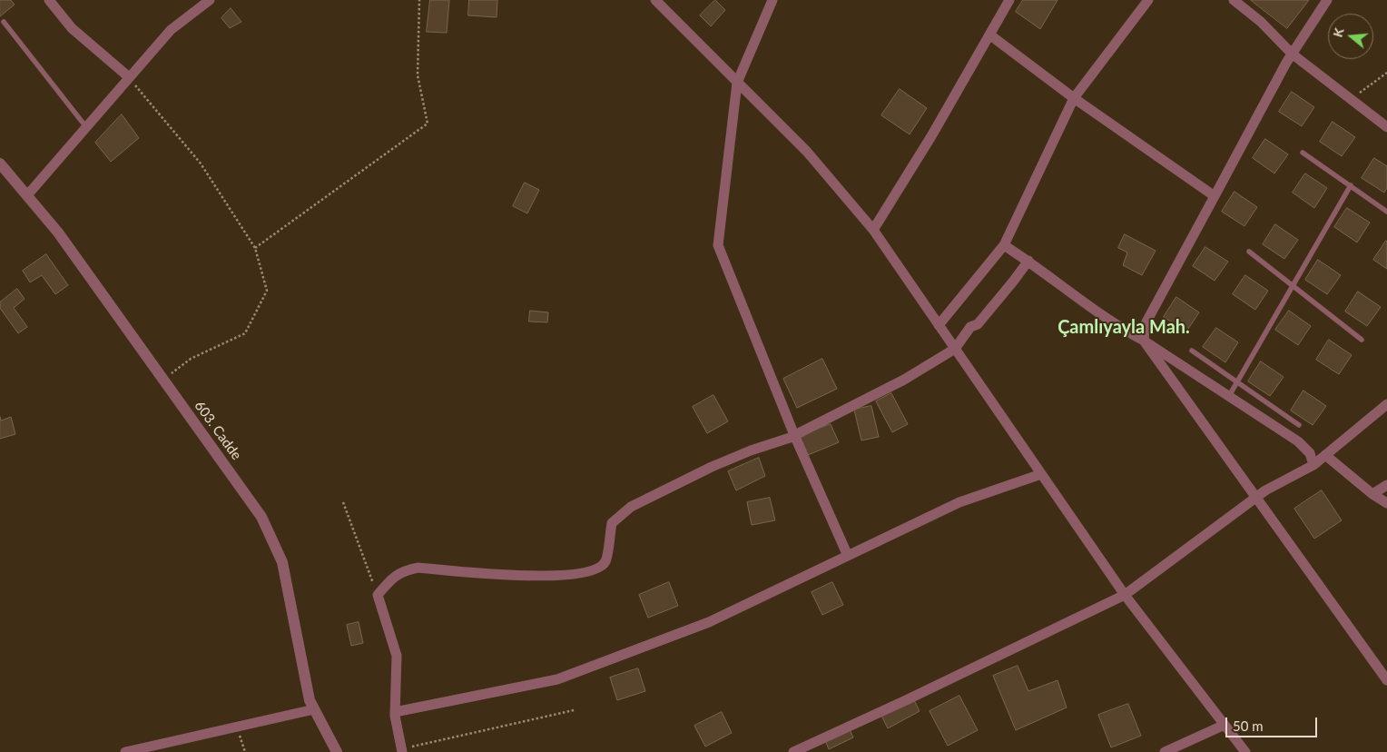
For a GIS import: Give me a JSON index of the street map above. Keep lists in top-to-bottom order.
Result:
{
  "streets": {
    "street": ["603. Cadde"]
  },
  "districts": ["Çamlıyayla Mah."],
  "scale_bar": "50 m",
  "north": "left"
}
